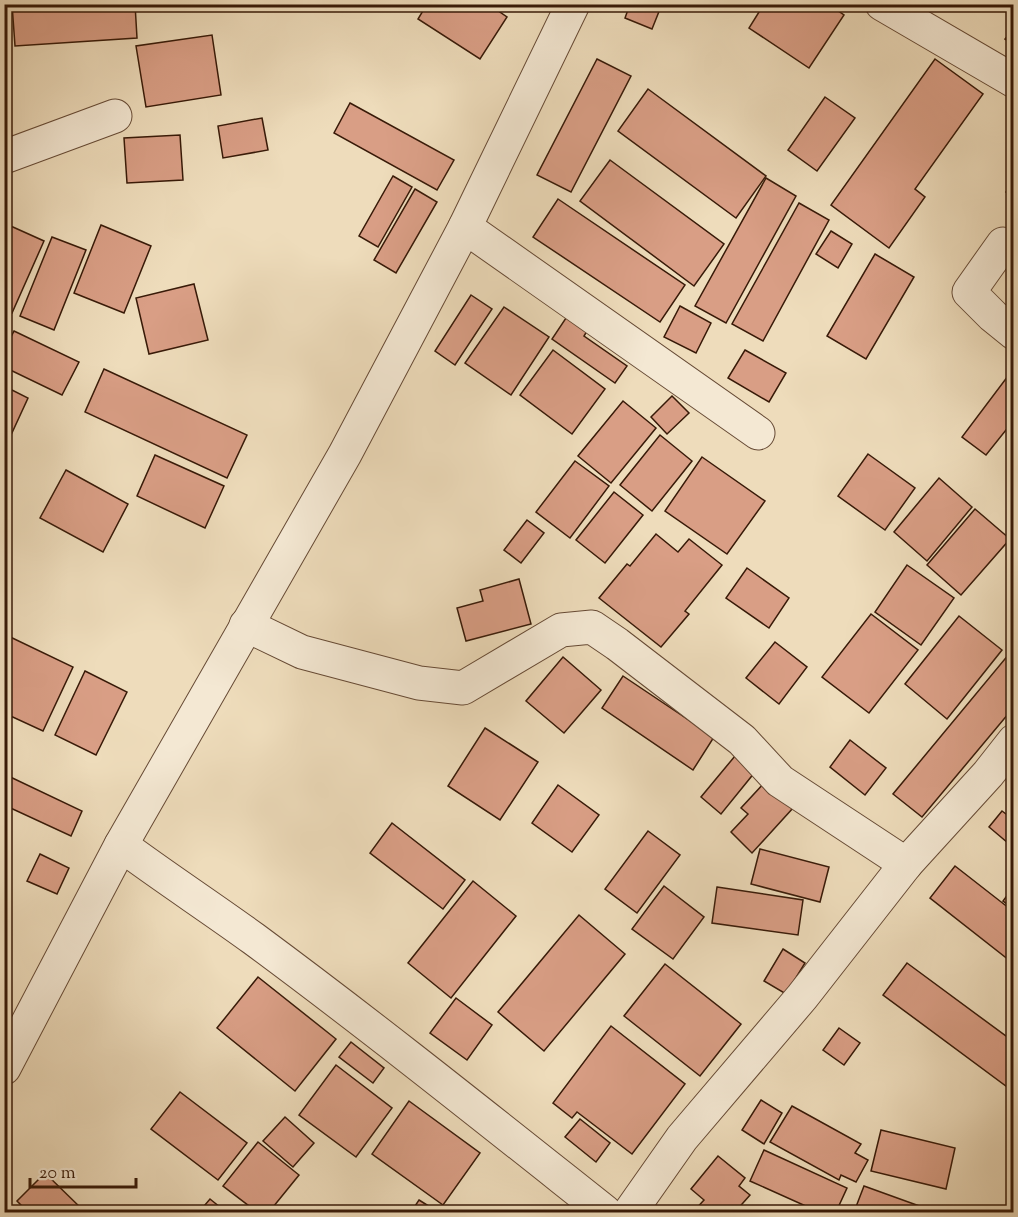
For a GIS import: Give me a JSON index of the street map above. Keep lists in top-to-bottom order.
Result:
{
  "scale_bar": "20 m"
}
